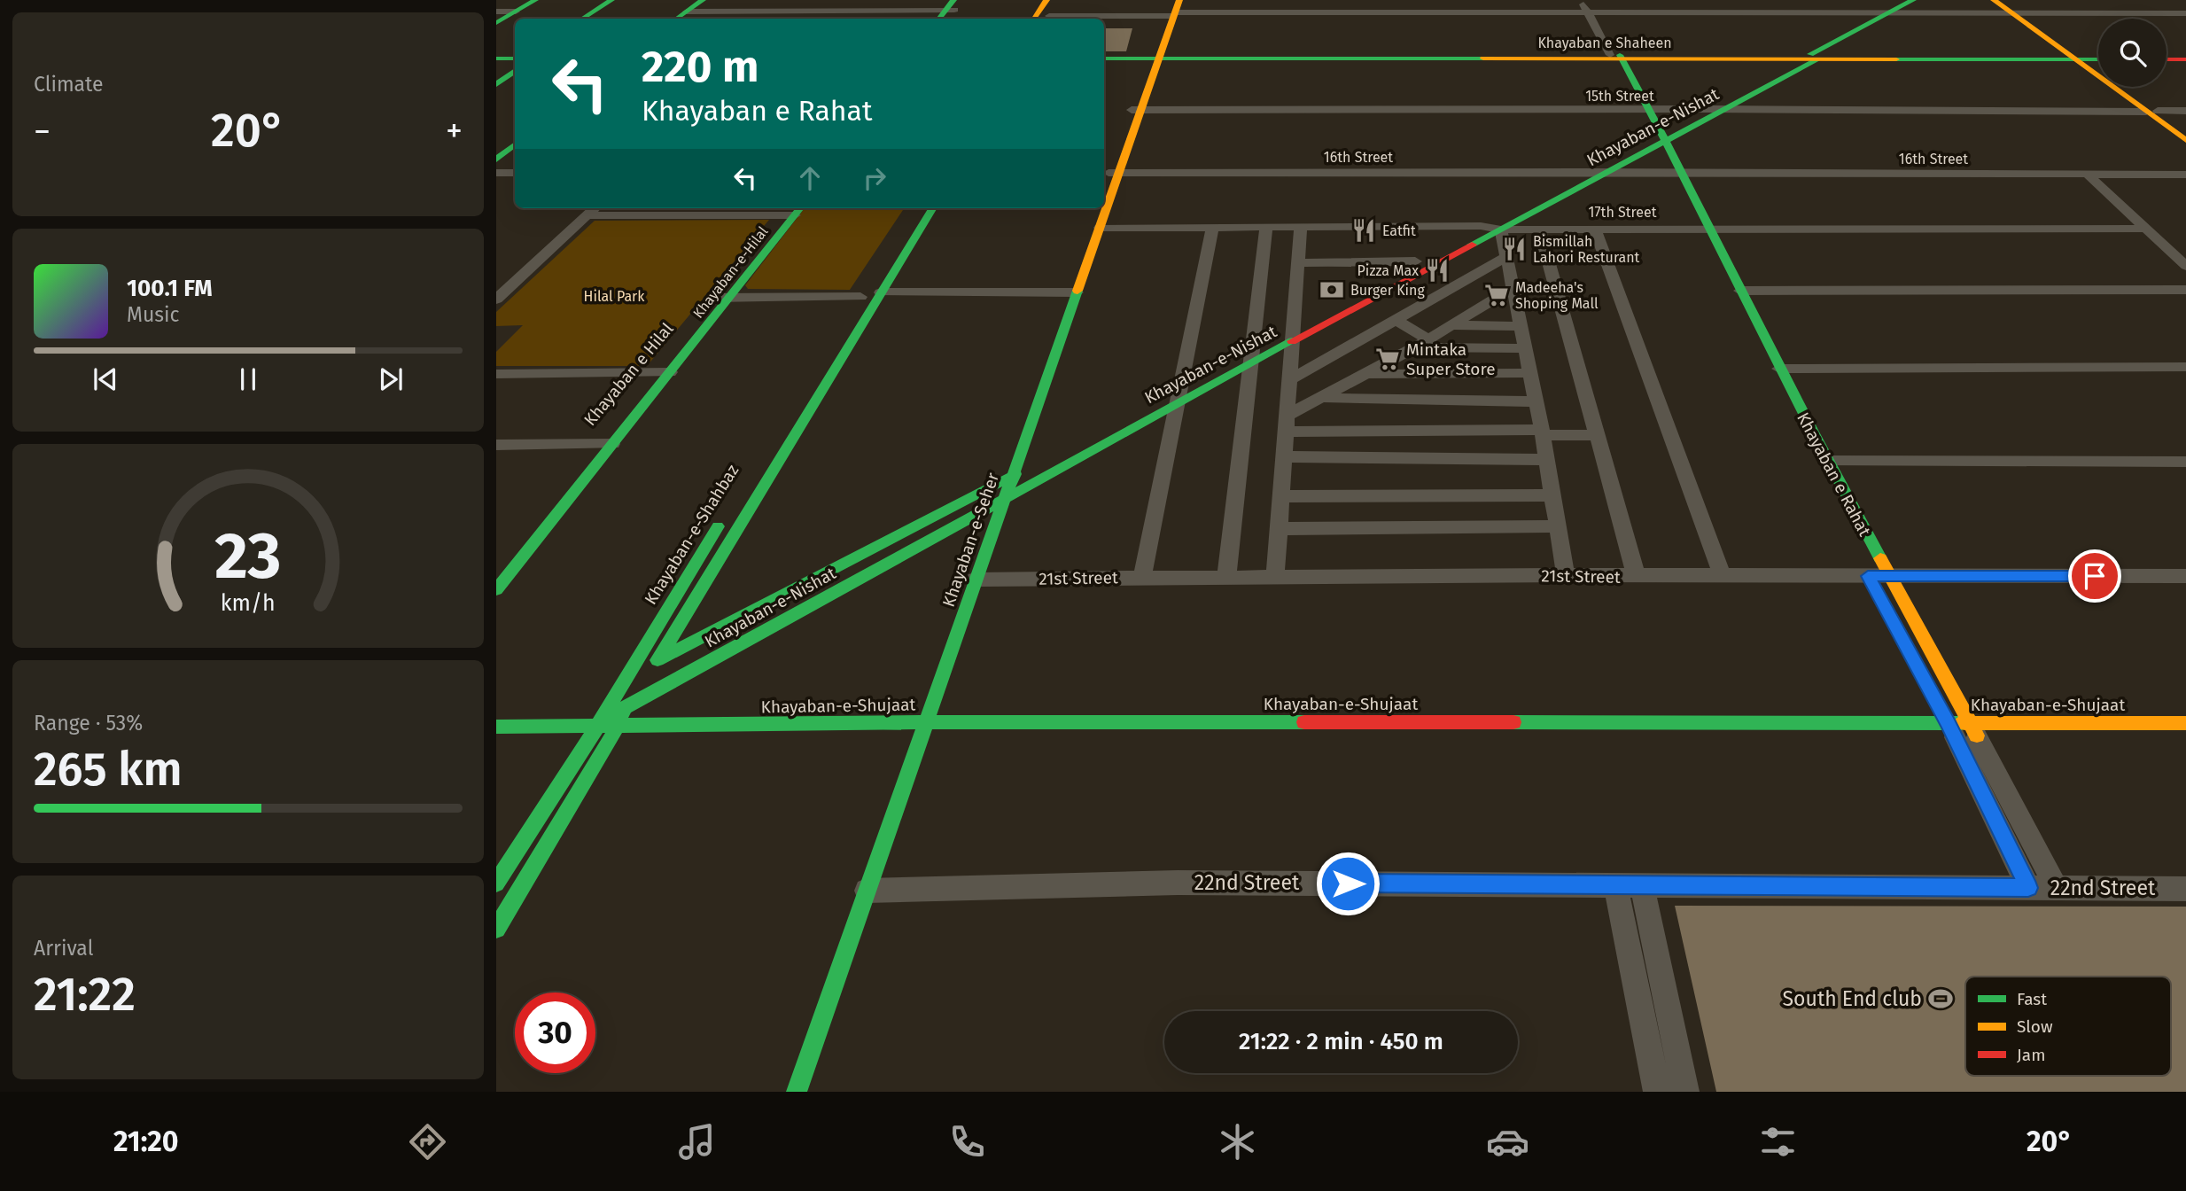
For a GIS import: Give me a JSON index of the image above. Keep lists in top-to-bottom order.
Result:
{
  "streets": {
    "street": [
      "Khayaban e Shaheen",
      "15th Street",
      "Khayaban-e-Nishat",
      "16th Street",
      "17th Street",
      "Khayaban-e-Hilal",
      "Khayaban e Hilal",
      "Khayaban e Rahat",
      "Khayaban-e-Shahbaz",
      "Khayaban-e-Seher",
      "21st Street",
      "Khayaban-e-Shujaat",
      "22nd Street"
    ]
  },
  "crossings": [
    ["Khayaban e Shaheen", "Khayaban-e-Nishat"],
    ["Khayaban e Shaheen", "Khayaban e Rahat"],
    ["Khayaban e Shaheen", "Khayaban-e-Seher"],
    ["15th Street", "Khayaban-e-Nishat"],
    ["15th Street", "Khayaban e Rahat"],
    ["15th Street", "Khayaban-e-Seher"],
    ["Khayaban-e-Nishat", "16th Street"],
    ["Khayaban-e-Nishat", "17th Street"],
    ["Khayaban-e-Nishat", "Khayaban e Rahat"],
    ["Khayaban-e-Nishat", "Khayaban-e-Seher"],
    ["16th Street", "Khayaban e Rahat"],
    ["16th Street", "Khayaban-e-Seher"],
    ["17th Street", "Khayaban e Rahat"],
    ["17th Street", "Khayaban-e-Seher"],
    ["Khayaban-e-Hilal", "Khayaban e Hilal"],
    ["Khayaban e Rahat", "21st Street"],
    ["Khayaban e Rahat", "Khayaban-e-Shujaat"],
    ["Khayaban e Rahat", "22nd Street"],
    ["Khayaban-e-Shahbaz", "Khayaban-e-Shujaat"],
    ["Khayaban-e-Seher", "21st Street"],
    ["Khayaban-e-Seher", "Khayaban-e-Shujaat"],
    ["Khayaban-e-Seher", "22nd Street"]
  ],
  "parks": ["Hilal Park"],
  "places": {
    "restaurant": ["Eatfit", "Bismillah Lahori Resturant", "Pizza Max"],
    "bank": ["Burger King"],
    "supermarket": ["Madeeha's Shoping Mall", "Mintaka Super Store"],
    "sports": ["South End club"]
  },
  "legend": ["Fast", "Slow", "Jam"],
  "page": {
    "tile": [
      "Climate",
      ["Range · 53%", "265 km"],
      ["Arrival", "21:22"]
    ],
    "turn": ["220 m", "Khayaban e Rahat"],
    "heat": ["−", "20°", "+"],
    "song": ["100.1 FM", "Music"],
    "limit": "30",
    "trip": "21:22 · 2 min · 450 m",
    "tabs": ["21:20", "20°"],
    "gauge": ["23", "km/h"]
  }
}
